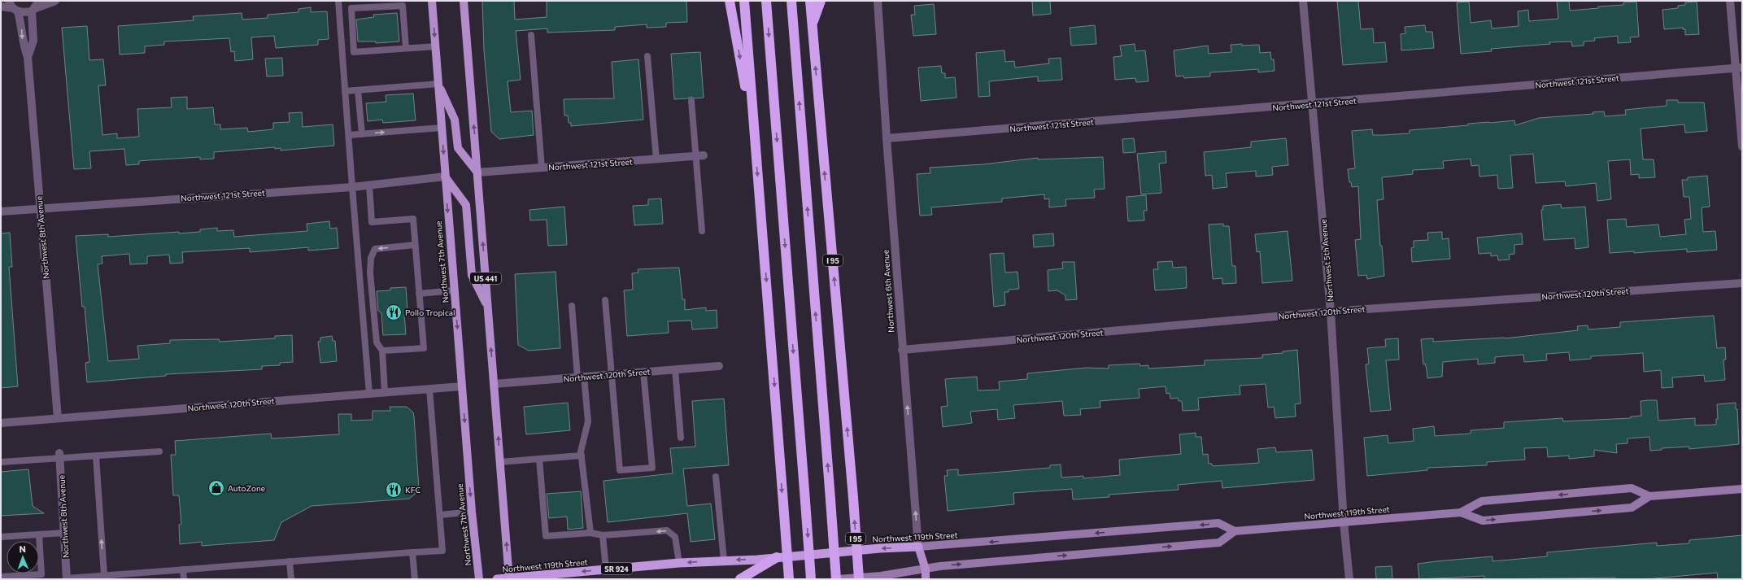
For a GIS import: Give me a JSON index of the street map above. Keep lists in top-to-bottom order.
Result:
{
  "streets": {
    "highway": ["I 95", "Northwest 119th Street", "SR 924"],
    "main road": ["Northwest 7th Avenue", "US 441", "Northwest 6th Avenue"],
    "street": [
      "Northwest 121st Street",
      "Northwest 8th Avenue",
      "Northwest 5th Avenue",
      "Northwest 120th Street"
    ]
  },
  "crossings": [
    ["Northwest 121st Street", "Northwest 8th Avenue"],
    ["Northwest 121st Street", "Northwest 5th Avenue"],
    ["Northwest 121st Street", "Northwest 7th Avenue"],
    ["Northwest 121st Street", "US 441"],
    ["Northwest 121st Street", "Northwest 6th Avenue"],
    ["Northwest 8th Avenue", "Northwest 120th Street"],
    ["Northwest 5th Avenue", "Northwest 120th Street"],
    ["Northwest 5th Avenue", "Northwest 119th Street"],
    ["Northwest 7th Avenue", "Northwest 120th Street"],
    ["US 441", "Northwest 120th Street"],
    ["US 441", "Northwest 119th Street"],
    ["Northwest 6th Avenue", "Northwest 120th Street"],
    ["Northwest 6th Avenue", "Northwest 119th Street"]
  ],
  "places": {
    "restaurant": ["Pollo Tropical", "KFC"],
    "shop": ["AutoZone"]
  },
  "north": "top"
}
